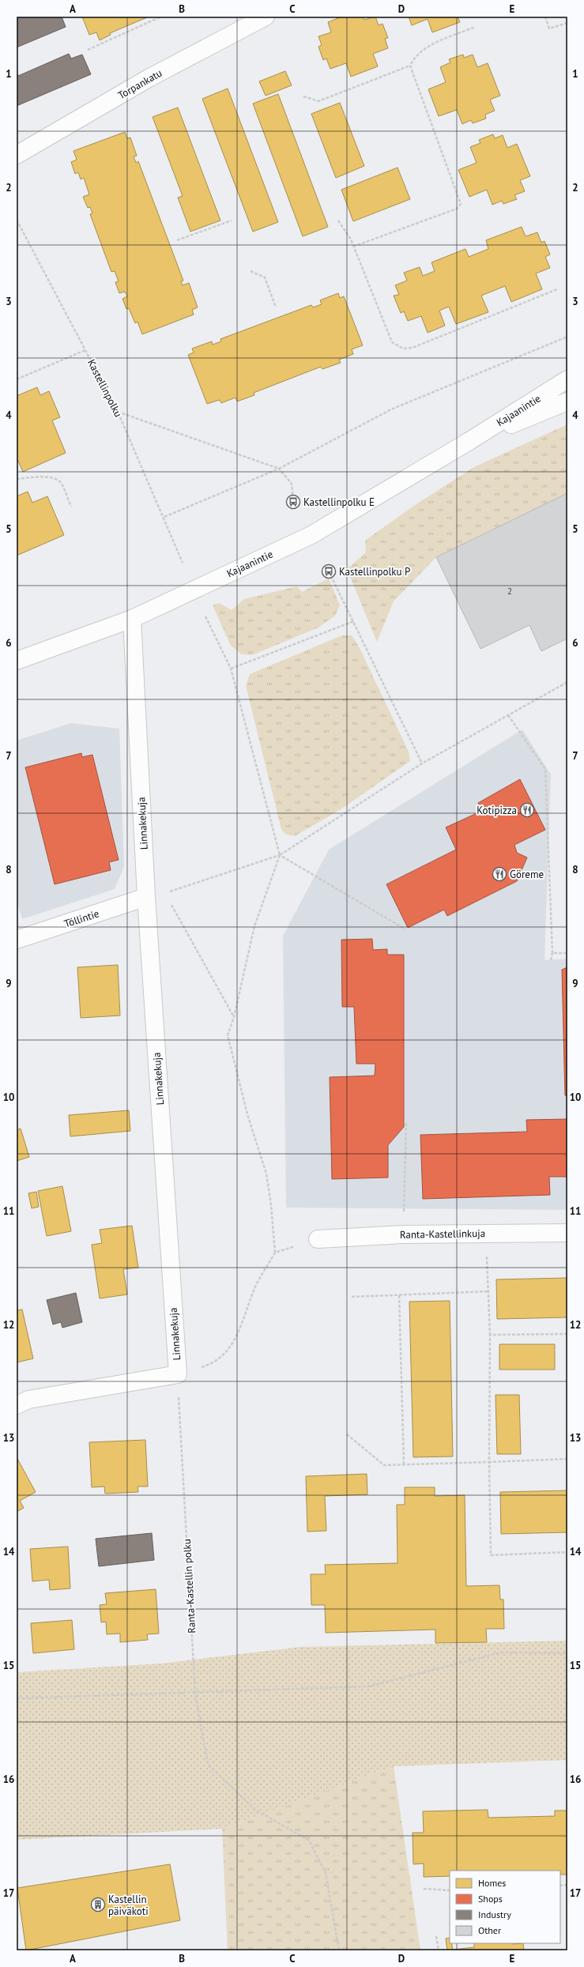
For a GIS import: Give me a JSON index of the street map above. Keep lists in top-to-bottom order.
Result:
{
  "streets": {
    "street": [
      "Torpankatu",
      "Kajaanintie",
      "Linnakekuja",
      "Töllintie",
      "Ranta-Kastellinkuja"
    ],
    "path": ["Kastellinpolku", "Ranta-Kastellin polku"]
  },
  "crossings": [
    ["Kajaanintie", "Linnakekuja"],
    ["Linnakekuja", "Töllintie"],
    ["Linnakekuja", "Ranta-Kastellin polku"]
  ],
  "places": {
    "bus stop": ["Kastellinpolku E", "Kastellinpolku P"],
    "restaurant": ["Kotipizza", "Göreme"],
    "building": ["Kastellin päiväkoti"]
  },
  "house_numbers": ["2"],
  "legend": [
    "Homes",
    "Shops",
    "Industry",
    "Other"
  ],
  "grid": {
    "columns": [
      "A",
      "B",
      "C",
      "D",
      "E"
    ],
    "rows": [
      "1",
      "2",
      "3",
      "4",
      "5",
      "6",
      "7",
      "8",
      "9",
      "10",
      "11",
      "12",
      "13",
      "14",
      "15",
      "16",
      "17"
    ]
  }
}
